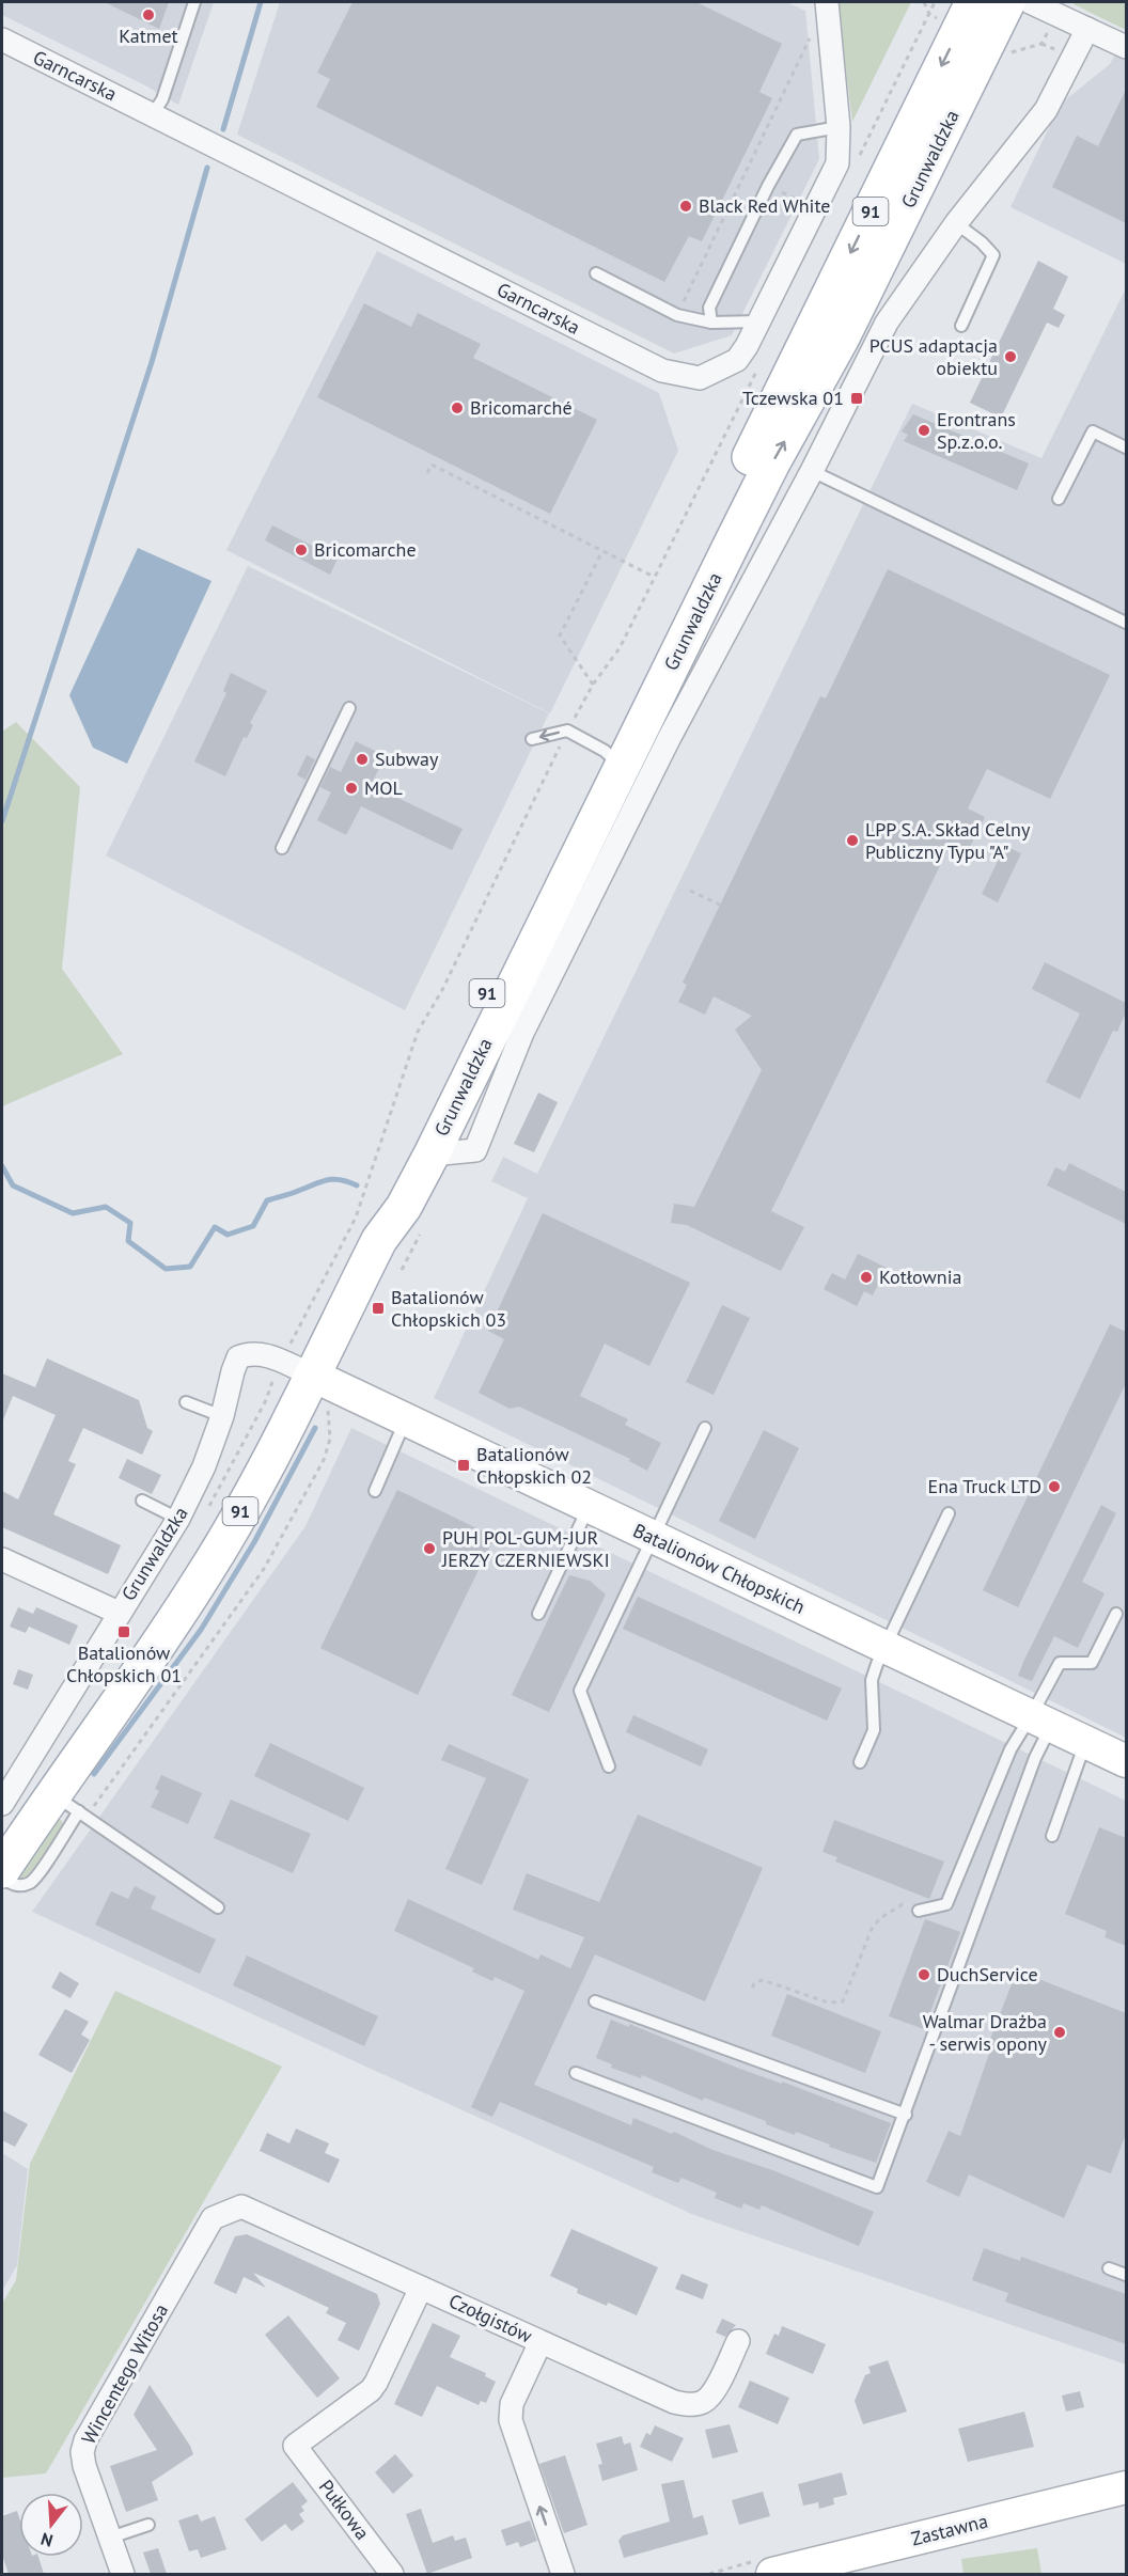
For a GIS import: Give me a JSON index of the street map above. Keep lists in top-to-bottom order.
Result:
{
  "streets": {
    "main road": ["Grunwaldzka", "91"],
    "street": [
      "Garncarska",
      "Batalionów Chłopskich",
      "Czołgistów",
      "Wincentego Witosa",
      "Pułkowa",
      "Zastawna"
    ]
  },
  "crossings": [
    ["Grunwaldzka", "Batalionów Chłopskich"],
    ["Czołgistów", "Wincentego Witosa"],
    ["Czołgistów", "Pułkowa"]
  ],
  "places": {
    "other": [
      "Katmet",
      "Black Red White",
      "PCUS adaptacja obiektu",
      "Bricomarché",
      "Erontrans Sp.z.o.o.",
      "Bricomarche",
      "Subway",
      "MOL",
      "LPP S.A. Skład Celny Publiczny Typu \"A\"",
      "Kotłownia",
      "Ena Truck LTD",
      "PUH POL-GUM-JUR JERZY CZERNIEWSKI",
      "DuchService",
      "Walmar Drażba - serwis opony"
    ],
    "transit": [
      "Tczewska 01",
      "Batalionów Chłopskich 03",
      "Batalionów Chłopskich 02",
      "Batalionów Chłopskich 01"
    ]
  },
  "north": "bottom"
}
